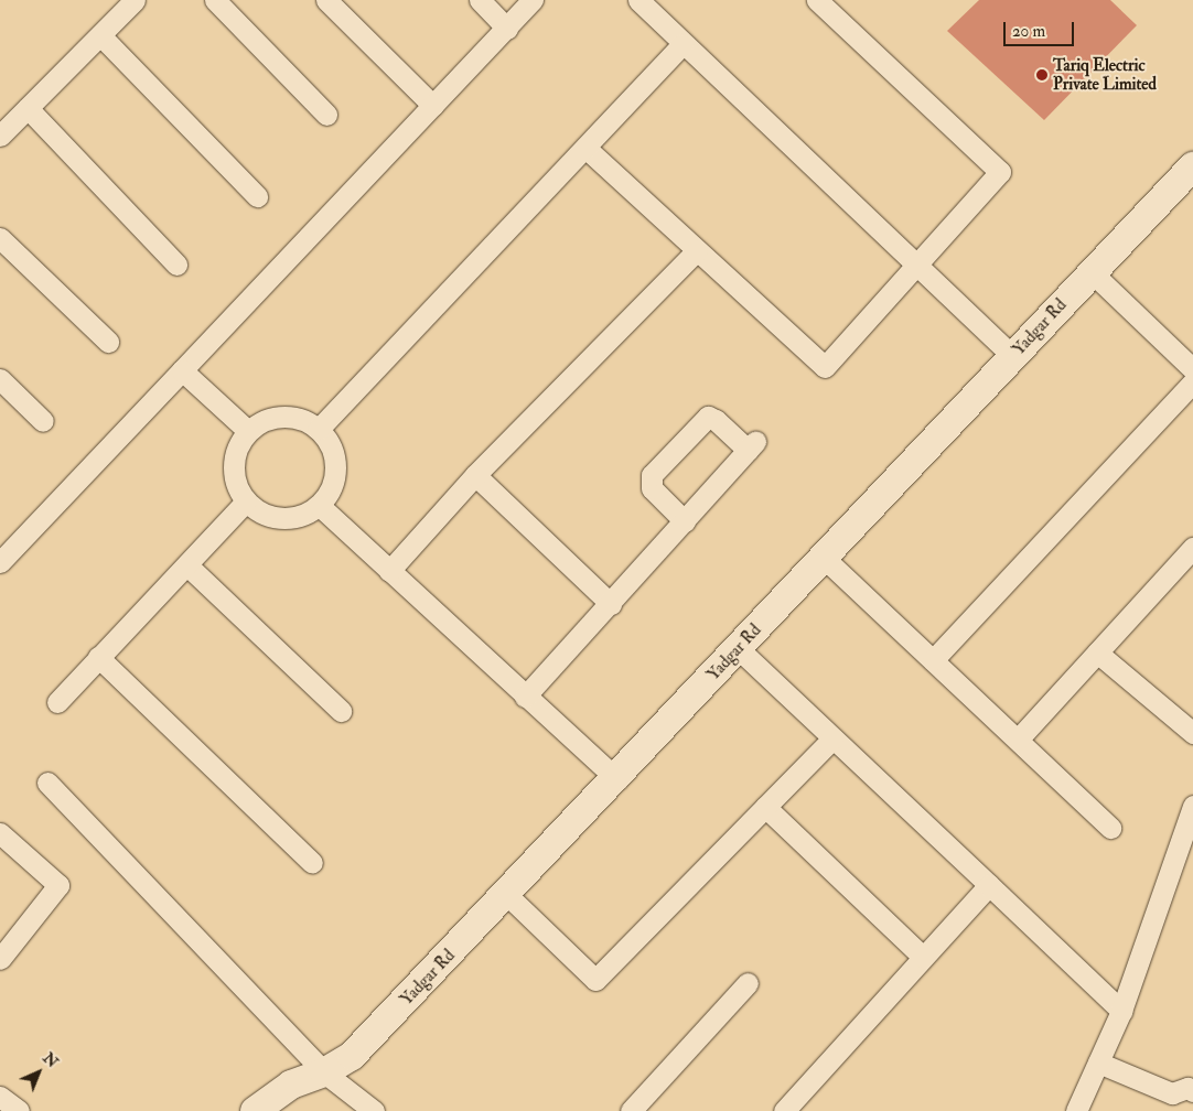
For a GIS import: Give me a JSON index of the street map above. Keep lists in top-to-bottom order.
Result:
{
  "streets": {
    "street": ["Yadgar Rd"]
  },
  "places": ["Tariq Electric Private Limited"],
  "scale_bar": "20 m",
  "north": "top right"
}
